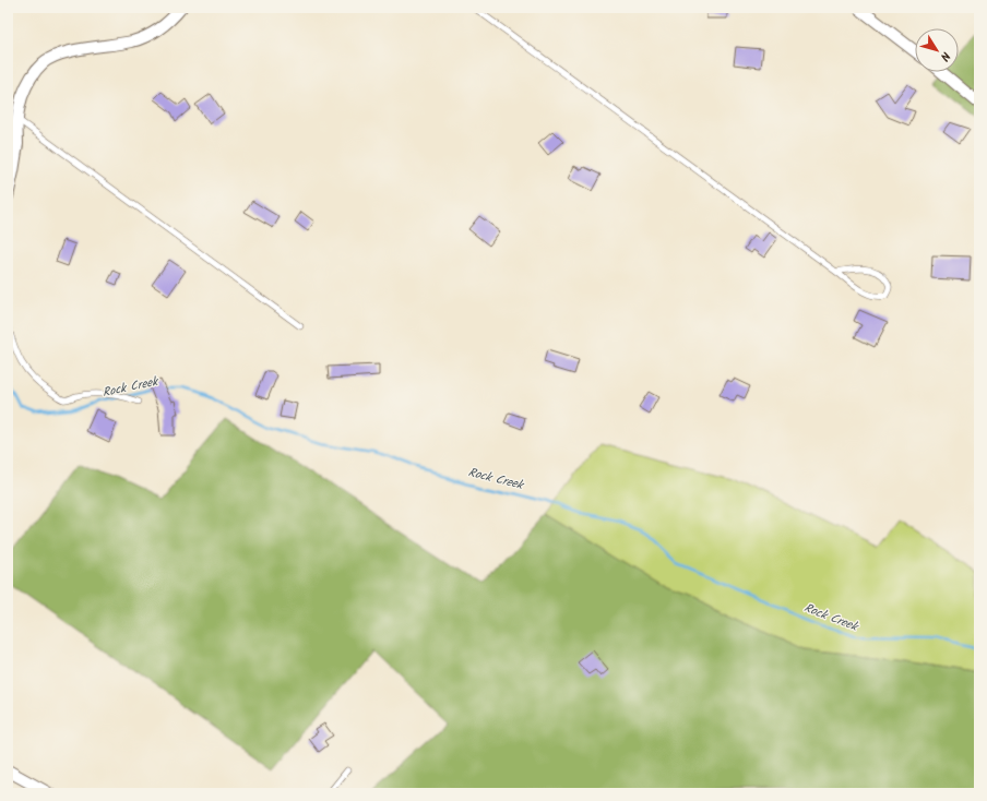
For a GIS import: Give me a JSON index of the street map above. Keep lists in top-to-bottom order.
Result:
{
  "water": ["Rock Creek"],
  "north": "bottom right"
}
